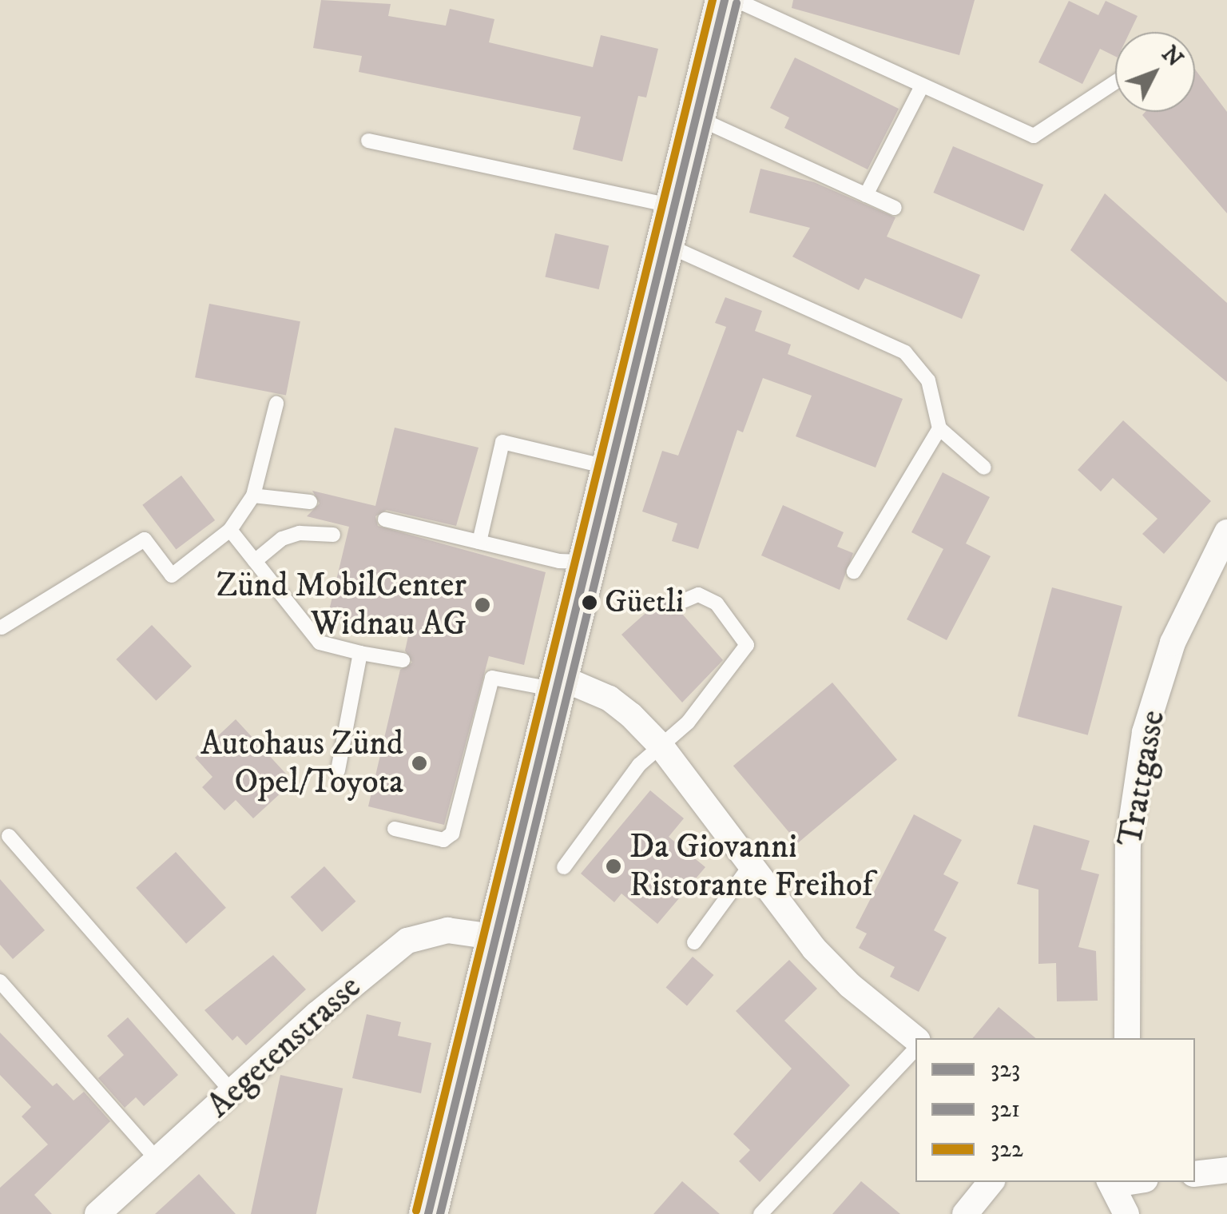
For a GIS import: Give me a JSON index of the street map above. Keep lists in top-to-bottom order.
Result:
{
  "streets": {
    "street": ["Trattgasse", "Aegetenstrasse"]
  },
  "places": [
    "Güetli",
    "Zünd MobilCenter Widnau AG",
    "Autohaus Zünd Opel/Toyota",
    "Da Giovanni Ristorante Freihof"
  ],
  "lines": ["transit line 323", "transit line 322", "transit line 321"],
  "legend": ["323", "321", "322"],
  "north": "top right"
}
